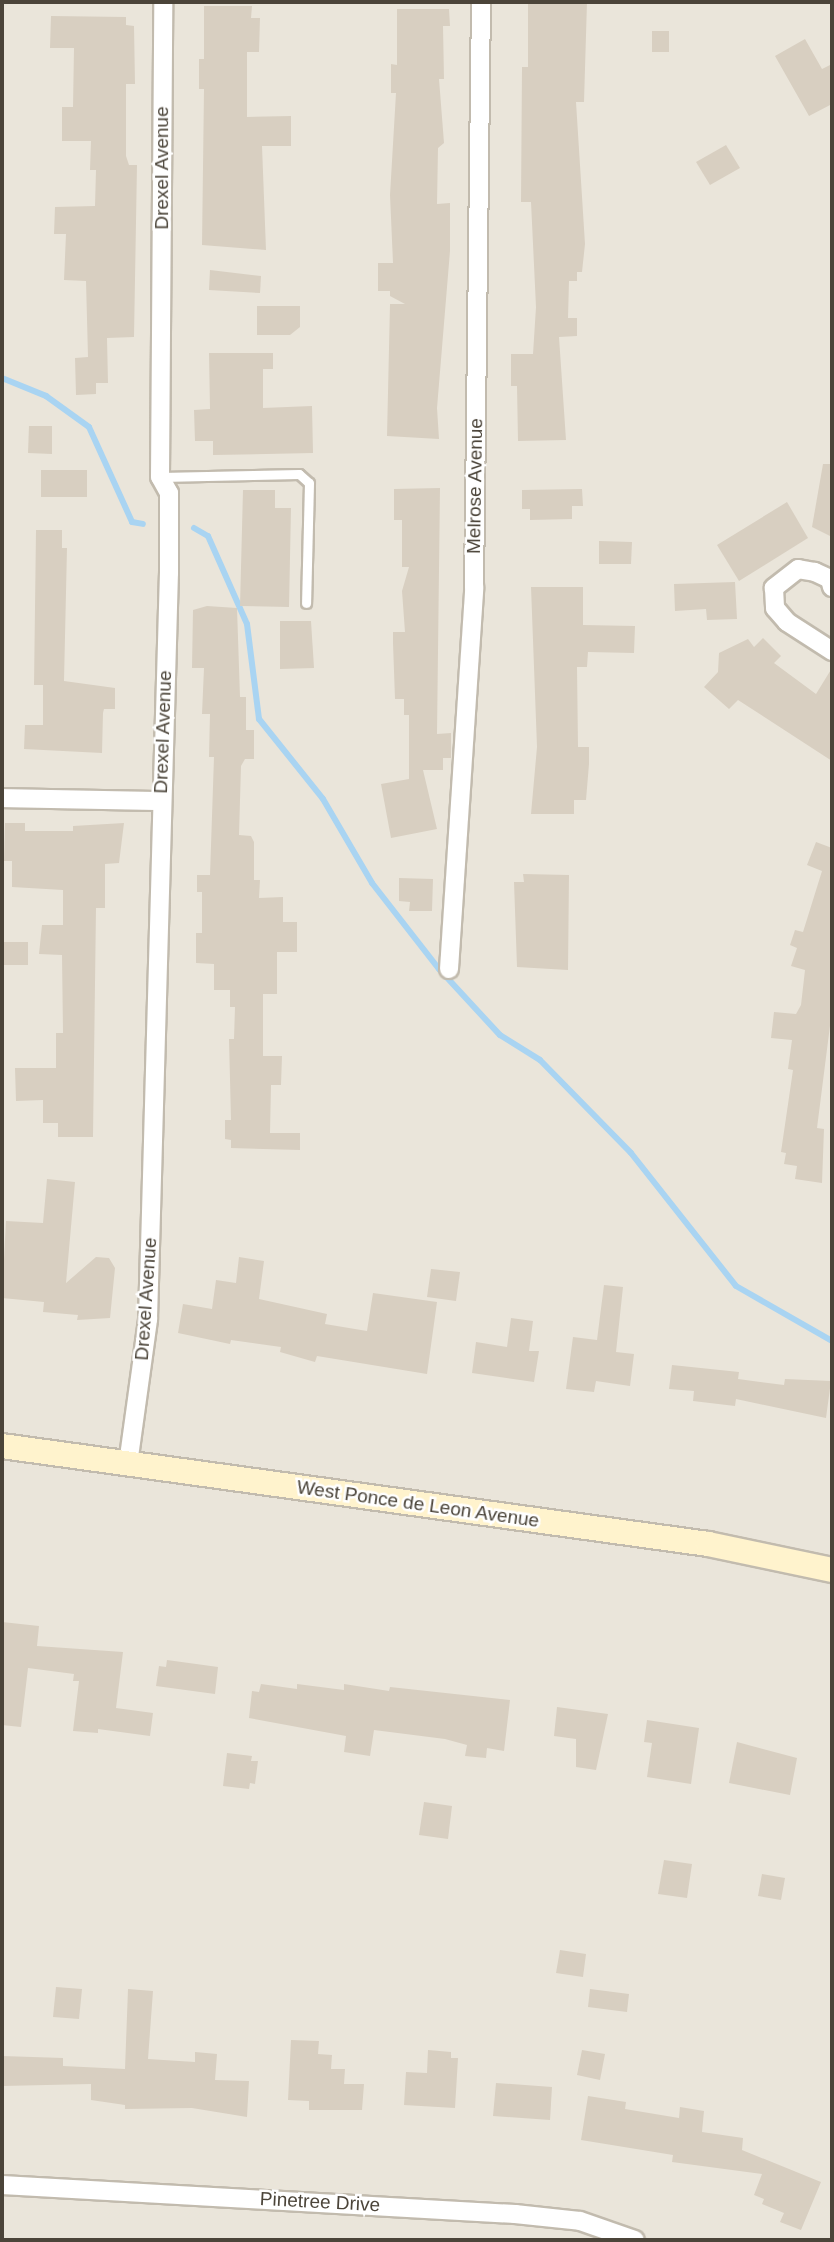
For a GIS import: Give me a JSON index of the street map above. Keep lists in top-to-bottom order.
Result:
{
  "streets": {
    "main road": ["West Ponce de Leon Avenue"],
    "street": ["Drexel Avenue", "Melrose Avenue", "Pinetree Drive"]
  },
  "crossings": [
    ["Drexel Avenue", "West Ponce de Leon Avenue"]
  ]
}
